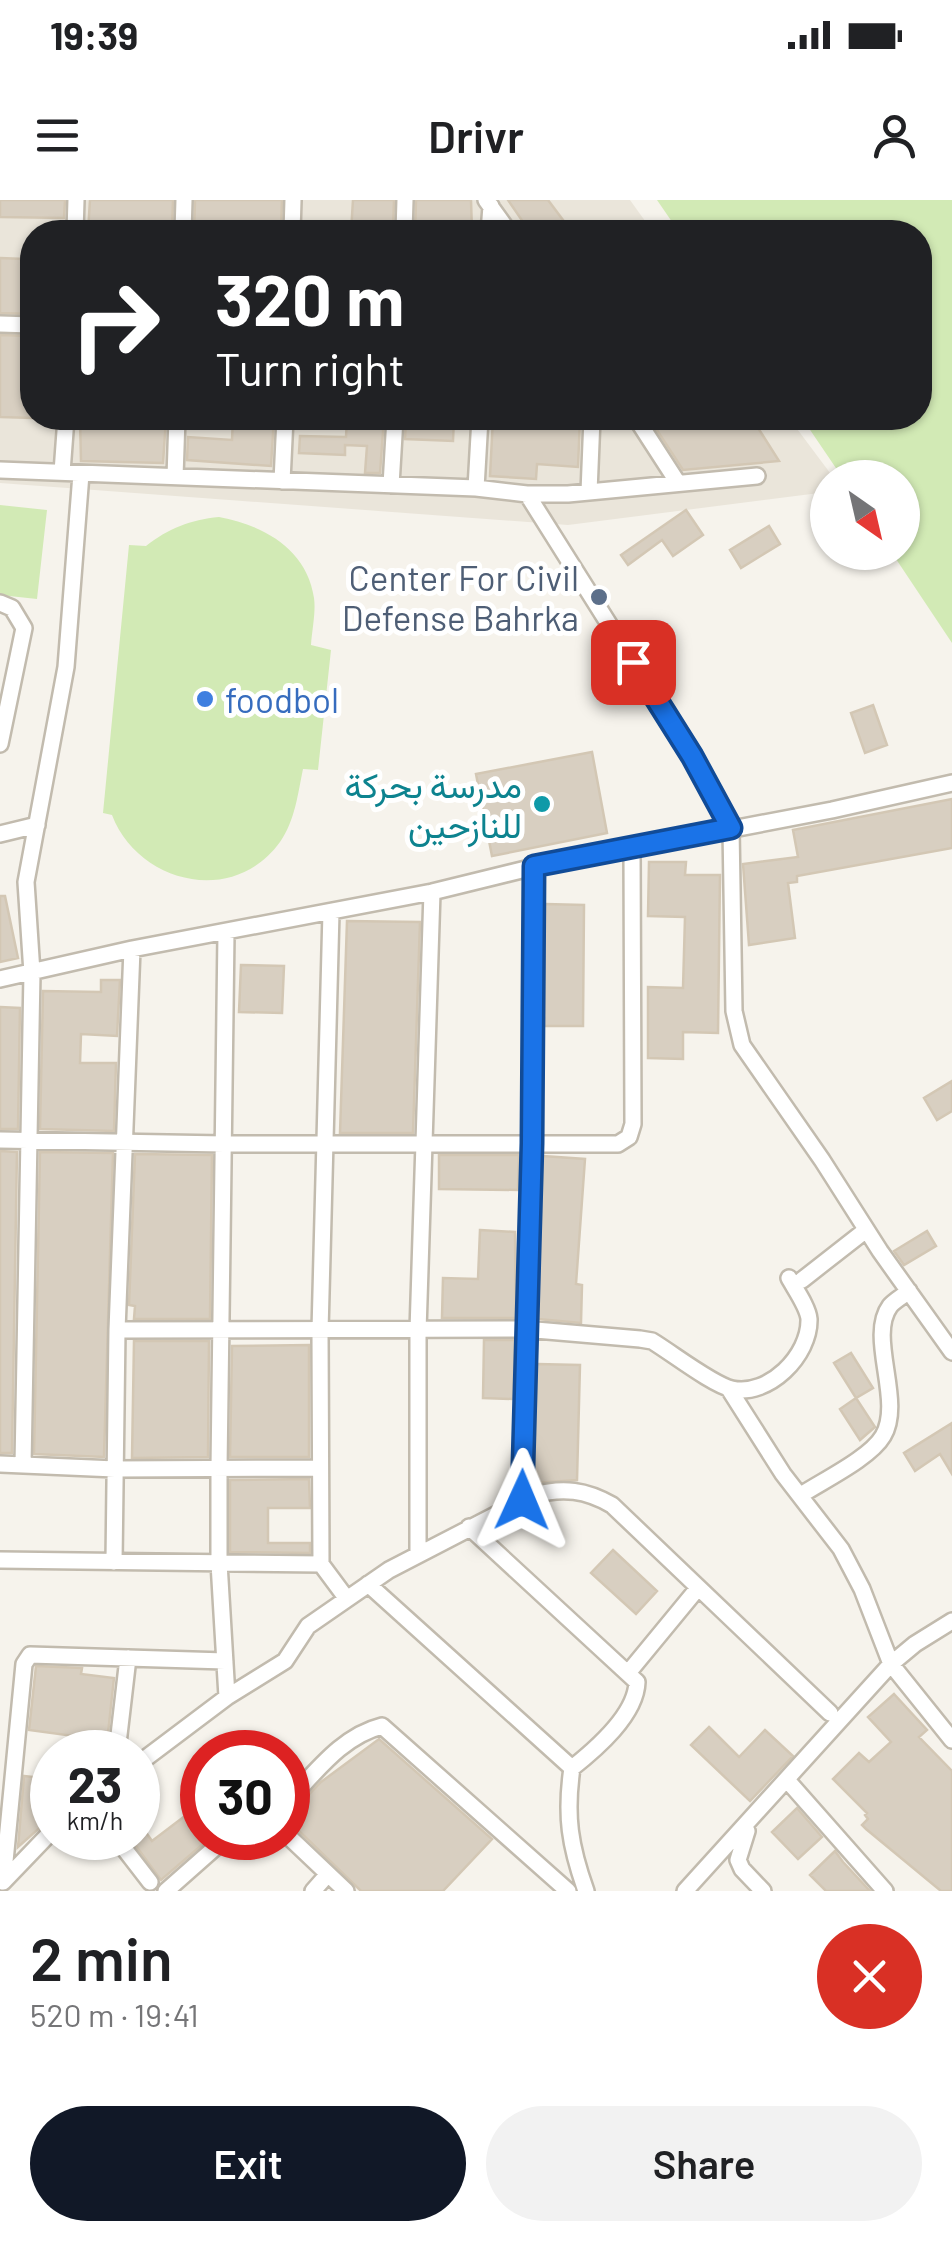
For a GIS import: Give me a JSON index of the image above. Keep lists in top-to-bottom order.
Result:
{
  "places": ["Center For Civil Defense Bahrka", "foodbol", "مدرسة بحركة للنازحين"],
  "north": "bottom right",
  "page": {
    "status": "19:39",
    "header": "Drivr",
    "turn": ["320 m", "Turn right"],
    "speed": "23 km/h",
    "limit": "30",
    "heading": ["2 min", "520 m · 19:41"],
    "buttons": ["Exit", "Share"]
  }
}
